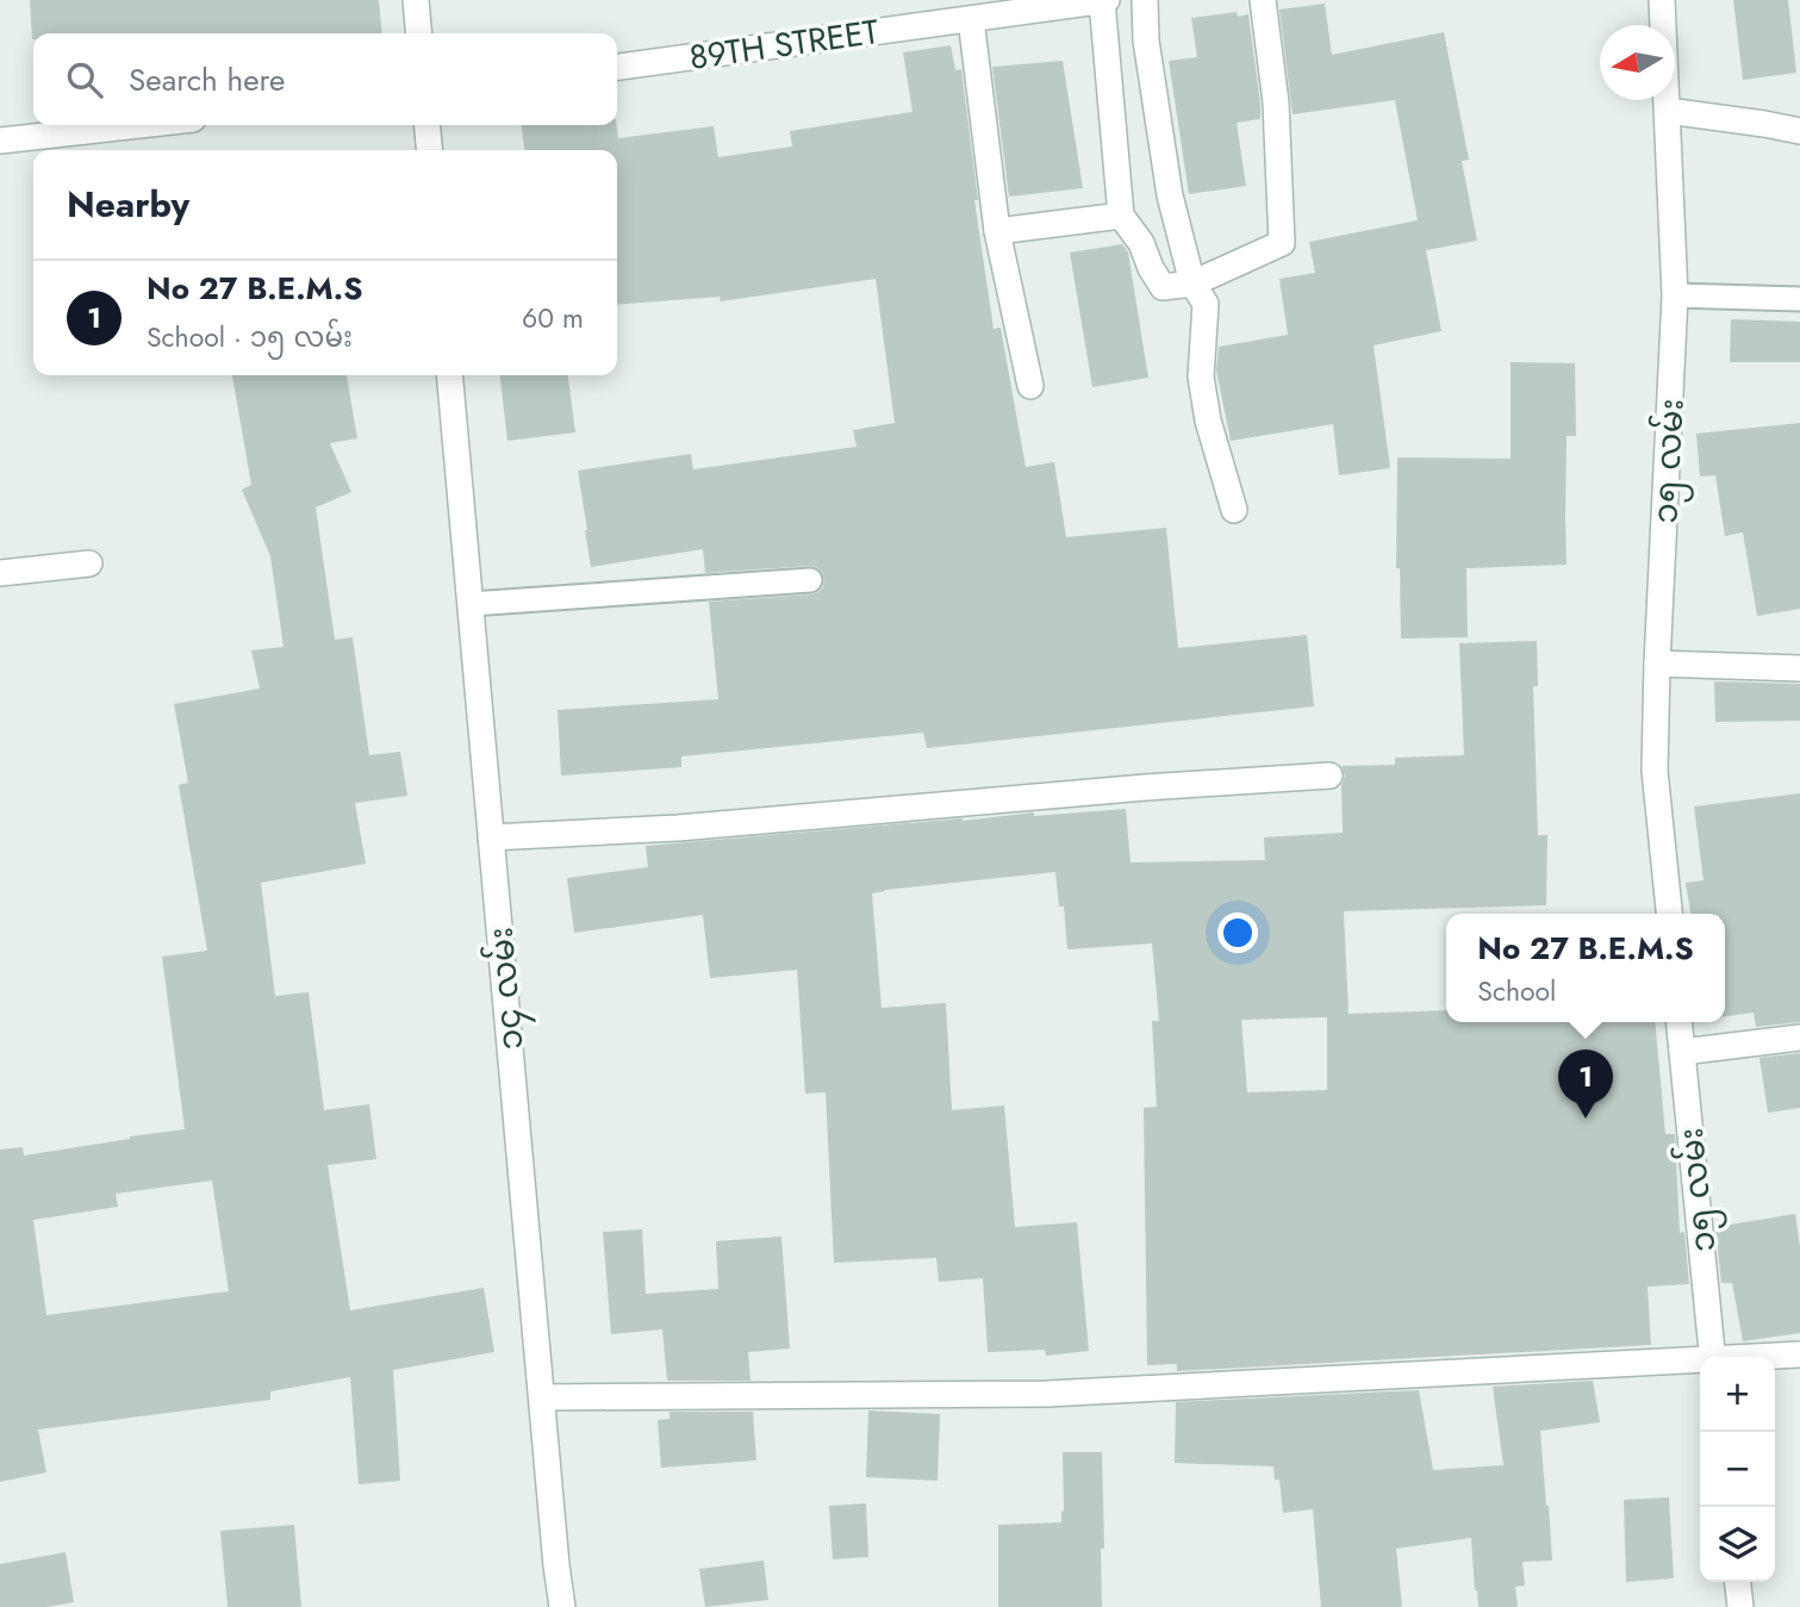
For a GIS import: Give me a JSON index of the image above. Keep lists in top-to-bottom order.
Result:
{
  "streets": {
    "street": ["89TH STREET", "၁၅ လမ်း", "၁၄ လမ်း"]
  },
  "north": "left",
  "page": {
    "search": "Search here",
    "heading": "Nearby",
    "list": [
      {
        "mark": "1",
        "name": "No 27 B.E.M.S",
        "note": "School · ၁၅ လမ်း",
        "value": "60 m"
      }
    ],
    "popup": ["No 27 B.E.M.S", "School"],
    "pins": "1",
    "map_buttons": ["+", "−"]
  }
}
